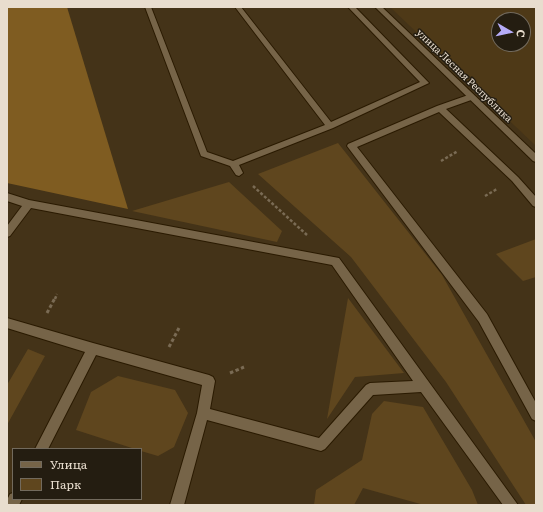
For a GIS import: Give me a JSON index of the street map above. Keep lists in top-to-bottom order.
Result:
{
  "streets": {
    "street": ["улица Лесная Республика"]
  },
  "legend": ["Улица", "Парк"],
  "north": "right"
}
